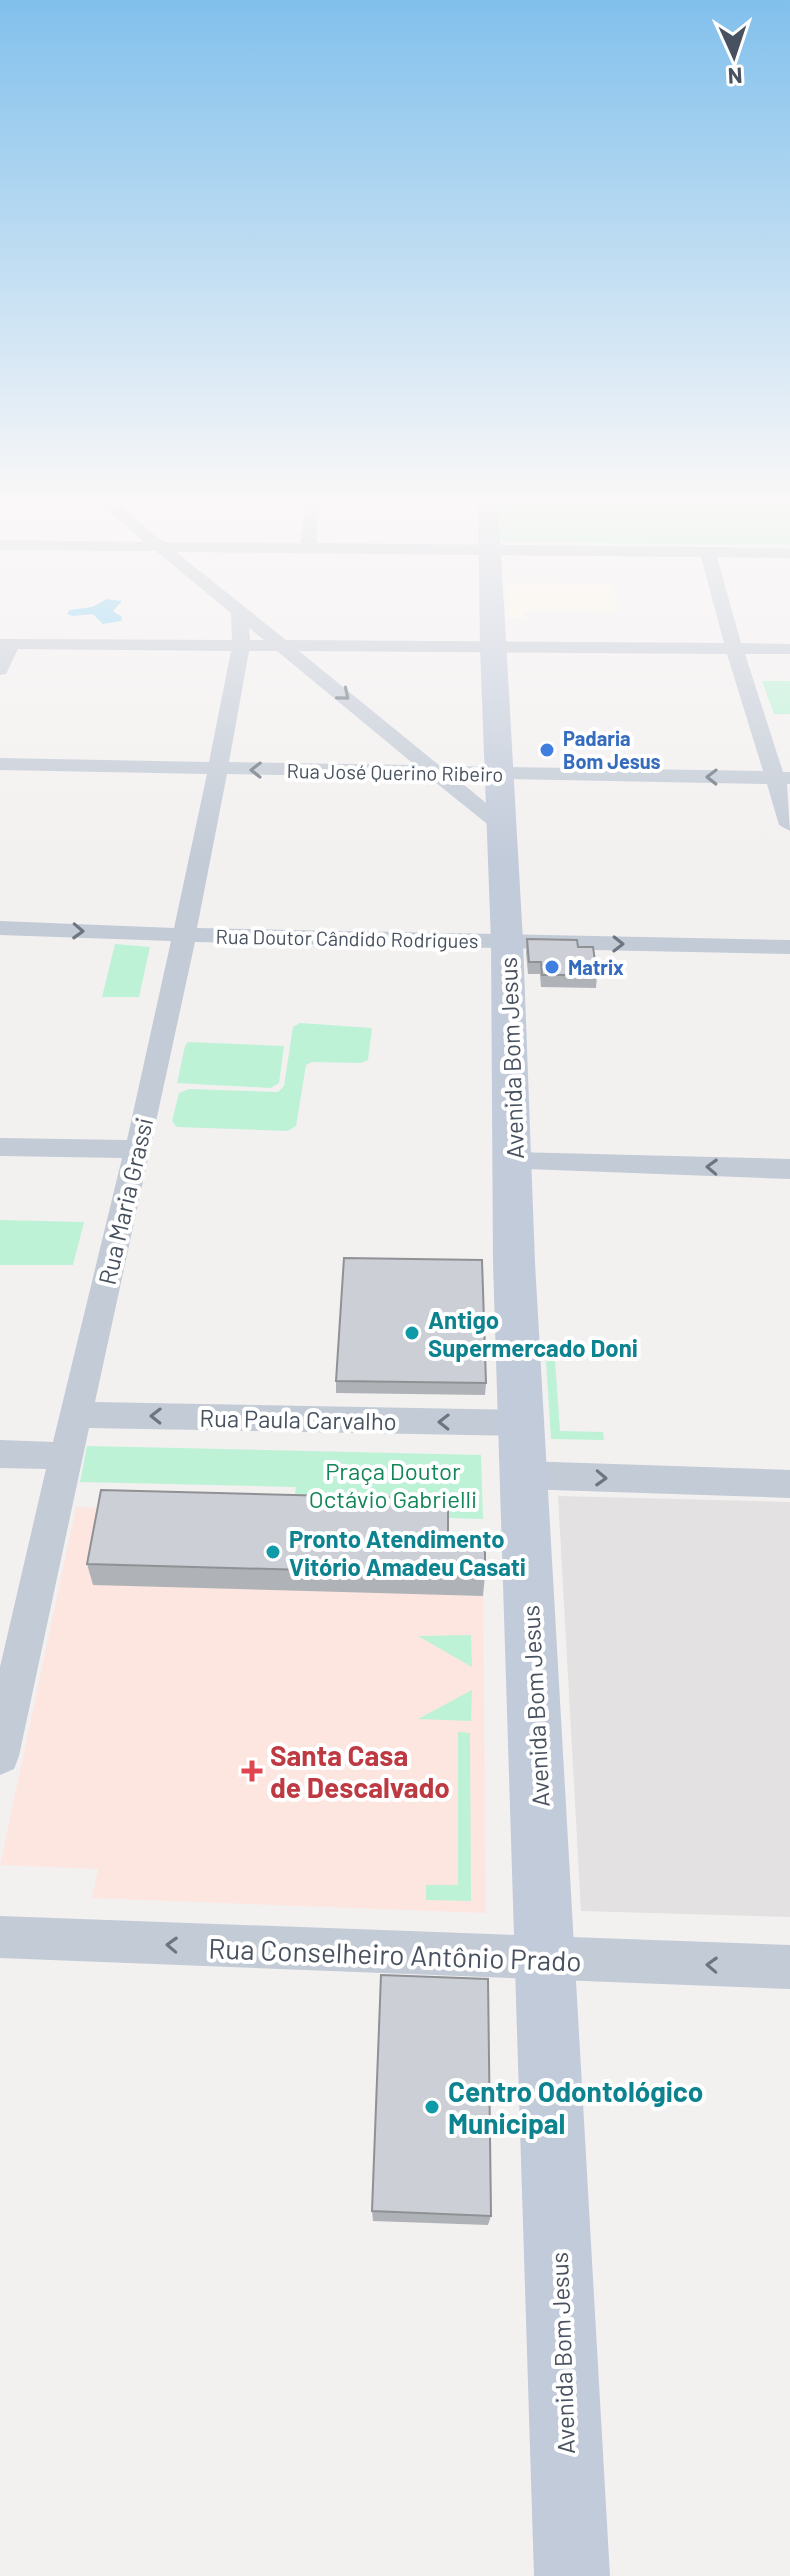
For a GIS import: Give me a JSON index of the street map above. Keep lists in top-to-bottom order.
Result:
{
  "streets": {
    "street": [
      "Rua José Querino Ribeiro",
      "Rua Doutor Cândido Rodrigues",
      "Avenida Bom Jesus",
      "Rua Maria Grassi",
      "Rua Paula Carvalho",
      "Rua Conselheiro Antônio Prado"
    ]
  },
  "crossings": [
    ["Rua José Querino Ribeiro", "Avenida Bom Jesus"],
    ["Rua José Querino Ribeiro", "Rua Maria Grassi"],
    ["Rua Doutor Cândido Rodrigues", "Avenida Bom Jesus"],
    ["Rua Doutor Cândido Rodrigues", "Rua Maria Grassi"],
    ["Avenida Bom Jesus", "Rua Paula Carvalho"],
    ["Avenida Bom Jesus", "Rua Conselheiro Antônio Prado"],
    ["Rua Maria Grassi", "Rua Paula Carvalho"]
  ],
  "one_way": ["Rua Paula Carvalho", "Rua Conselheiro Antônio Prado"],
  "parks": ["Praça Doutor Octávio Gabrielli"],
  "places": {
    "other": [
      "Padaria Bom Jesus",
      "Matrix",
      "Antigo Supermercado Doni",
      "Pronto Atendimento Vitório Amadeu Casati",
      "Centro Odontológico Municipal"
    ],
    "health": ["Santa Casa de Descalvado"]
  },
  "north": "bottom"
}
